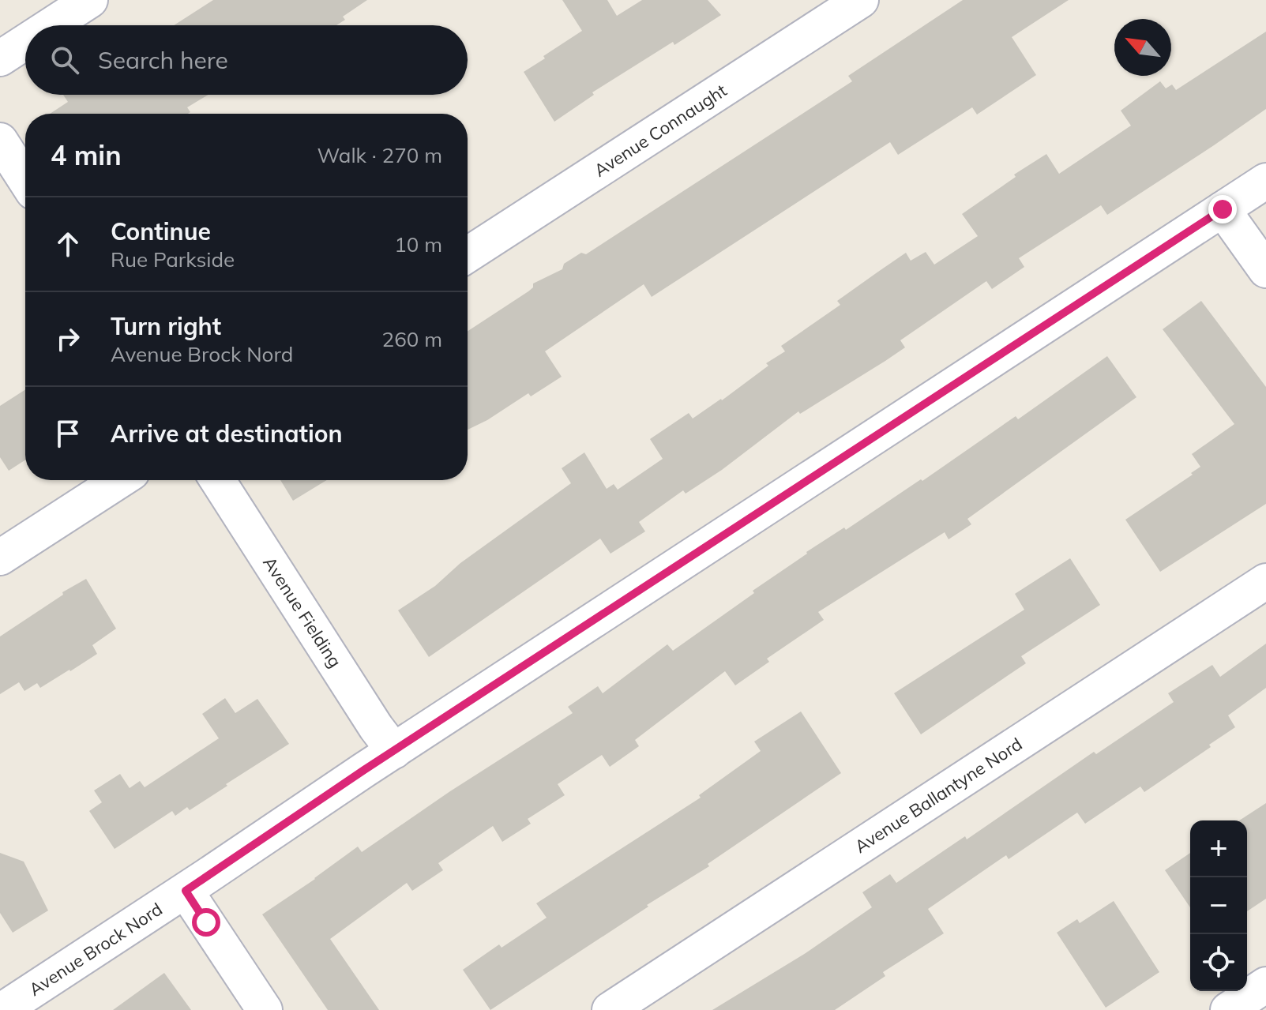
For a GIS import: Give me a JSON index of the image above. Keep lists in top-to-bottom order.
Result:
{
  "streets": {
    "street": [
      "Avenue Connaught",
      "Avenue Fielding",
      "Avenue Ballantyne Nord",
      "Avenue Brock Nord"
    ]
  },
  "crossings": [
    ["Avenue Fielding", "Avenue Brock Nord"]
  ],
  "north": "top left",
  "page": {
    "search": "Search here",
    "heading": ["4 min", "Walk · 270 m"],
    "list": [
      ["Continue", "Rue Parkside", "10 m"],
      ["Turn right", "Avenue Brock Nord", "260 m"],
      "Arrive at destination"
    ],
    "map_buttons": ["+", "−"]
  }
}
